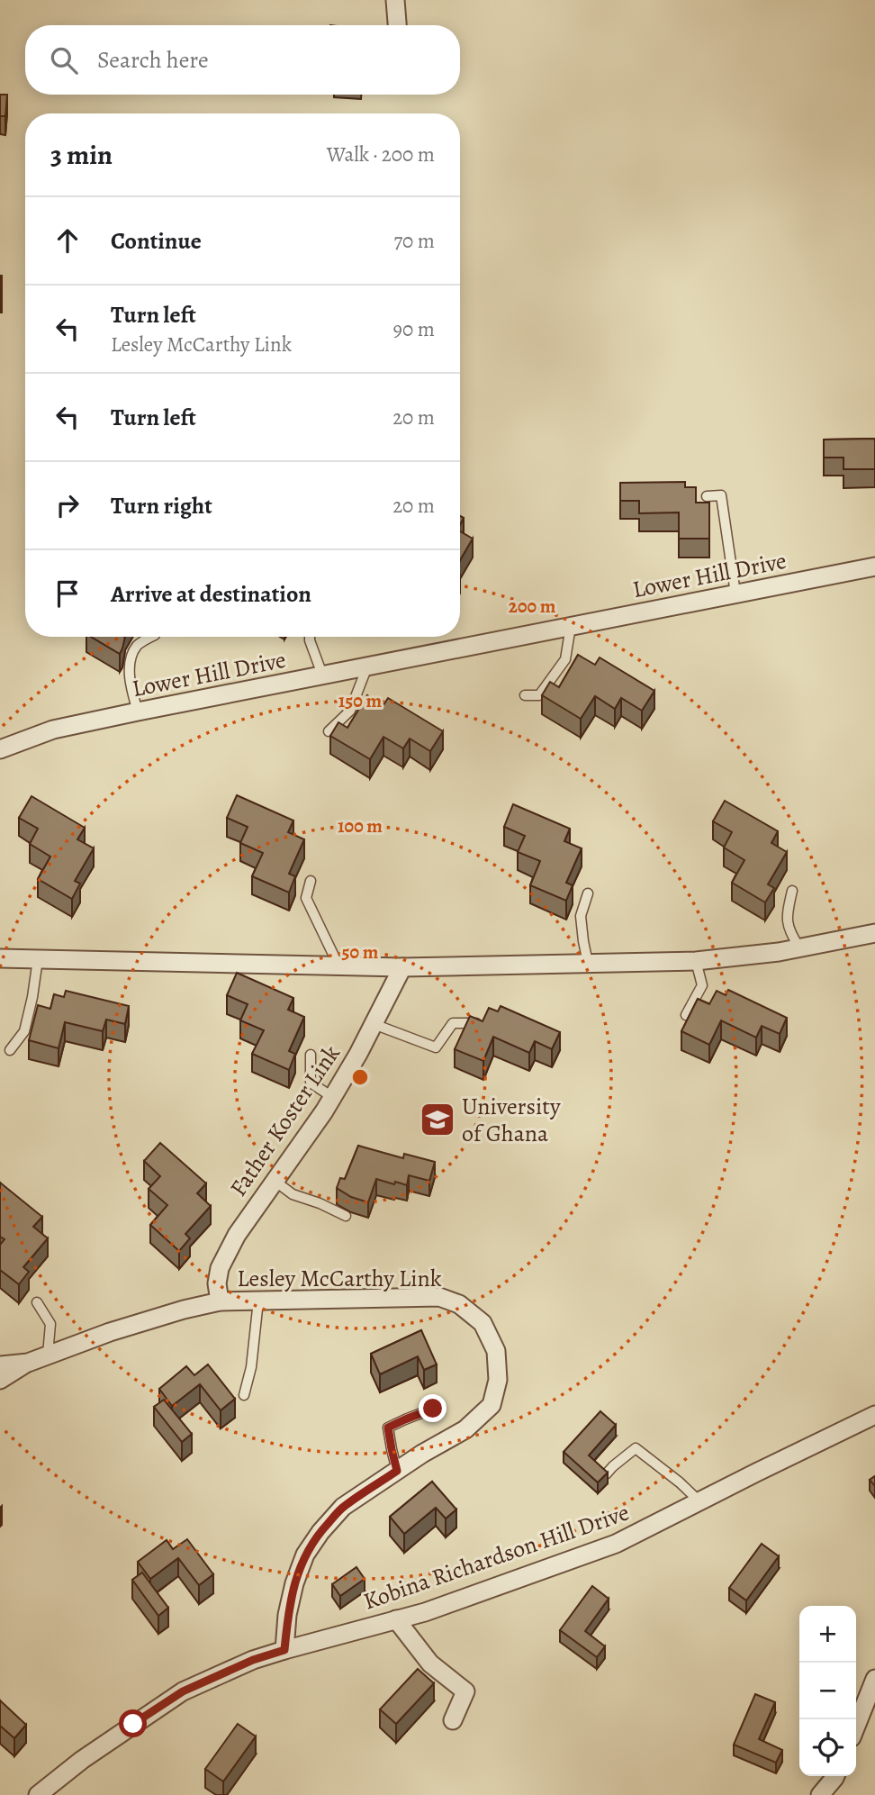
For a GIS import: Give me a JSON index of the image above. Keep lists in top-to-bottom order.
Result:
{
  "streets": {
    "street": [
      "Lower Hill Drive",
      "Father Koster Link",
      "Lesley McCarthy Link",
      "Kobina Richardson Hill Drive"
    ]
  },
  "crossings": [
    ["Father Koster Link", "Lesley McCarthy Link"],
    ["Lesley McCarthy Link", "Kobina Richardson Hill Drive"]
  ],
  "places": {
    "school or university": ["University of Ghana"]
  },
  "page": {
    "search": "Search here",
    "heading": ["3 min", "Walk · 200 m"],
    "list": [
      ["Continue", "70 m"],
      ["Turn left", "Lesley McCarthy Link", "90 m"],
      ["Turn left", "20 m"],
      ["Turn right", "20 m"],
      "Arrive at destination"
    ],
    "map_buttons": ["+", "−"]
  },
  "rings": [
    "200 m",
    "150 m",
    "100 m",
    "50 m"
  ]
}
